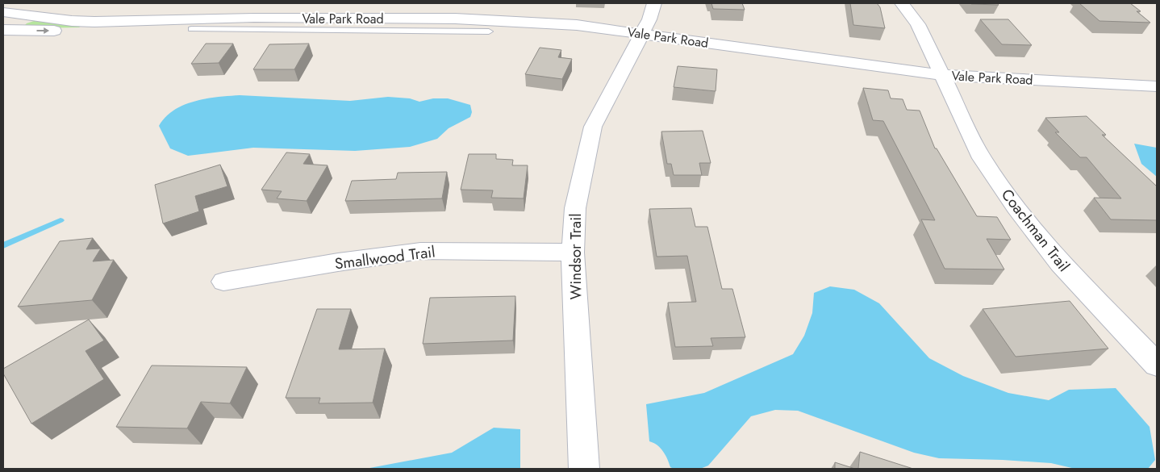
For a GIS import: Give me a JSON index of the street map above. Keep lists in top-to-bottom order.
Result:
{
  "streets": {
    "street": [
      "Vale Park Road",
      "Coachman Trail",
      "Windsor Trail",
      "Smallwood Trail"
    ]
  },
  "crossings": [
    ["Vale Park Road", "Coachman Trail"],
    ["Vale Park Road", "Windsor Trail"],
    ["Windsor Trail", "Smallwood Trail"]
  ]
}
